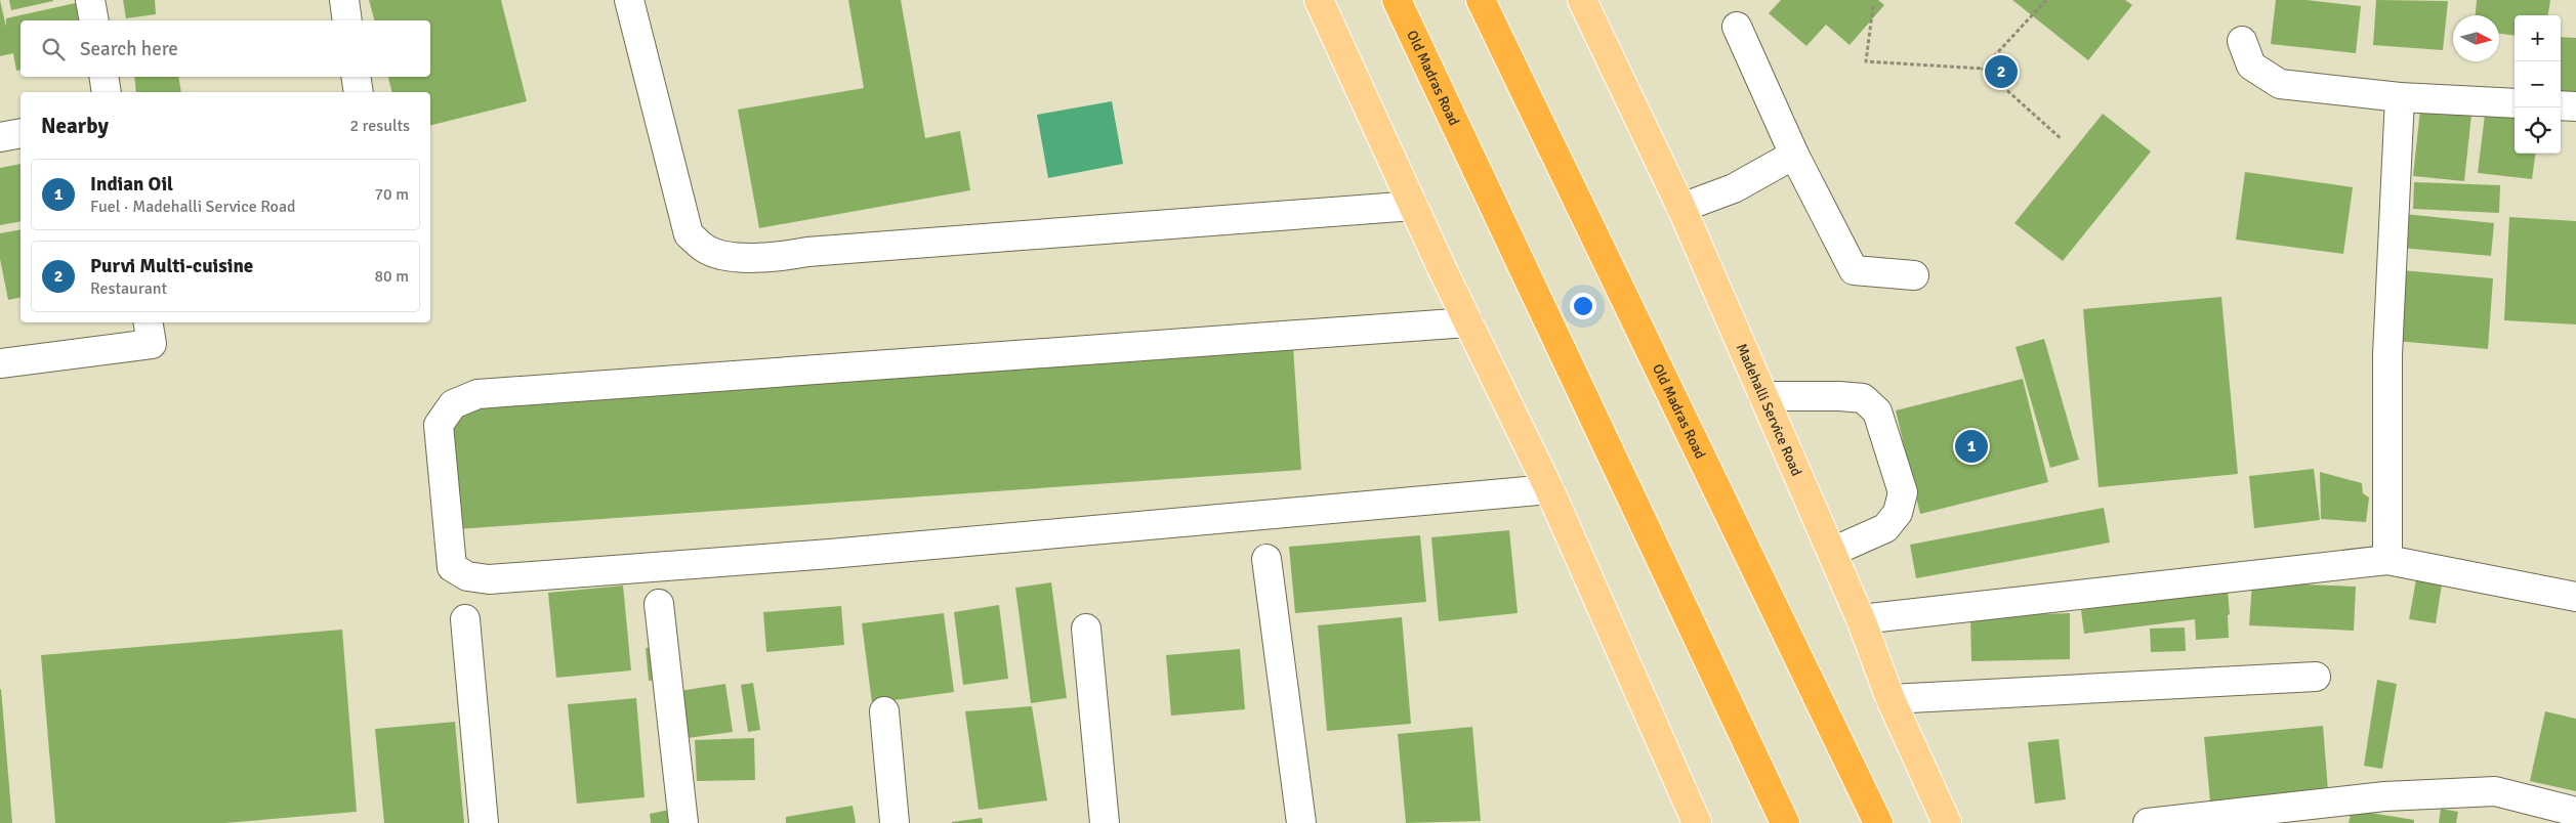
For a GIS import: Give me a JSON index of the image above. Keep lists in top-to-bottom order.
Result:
{
  "streets": {
    "highway": ["Old Madras Road"],
    "main road": ["Madehalli Service Road"]
  },
  "north": "right",
  "page": {
    "map_buttons": ["+", "−"],
    "search": "Search here",
    "pins": ["2", "1"],
    "heading": ["Nearby", "2 results"],
    "list": [
      {
        "mark": "1",
        "name": "Indian Oil",
        "note": "Fuel · Madehalli Service Road",
        "value": "70 m"
      },
      {
        "mark": "2",
        "name": "Purvi Multi-cuisine",
        "note": "Restaurant",
        "value": "80 m"
      }
    ]
  }
}
